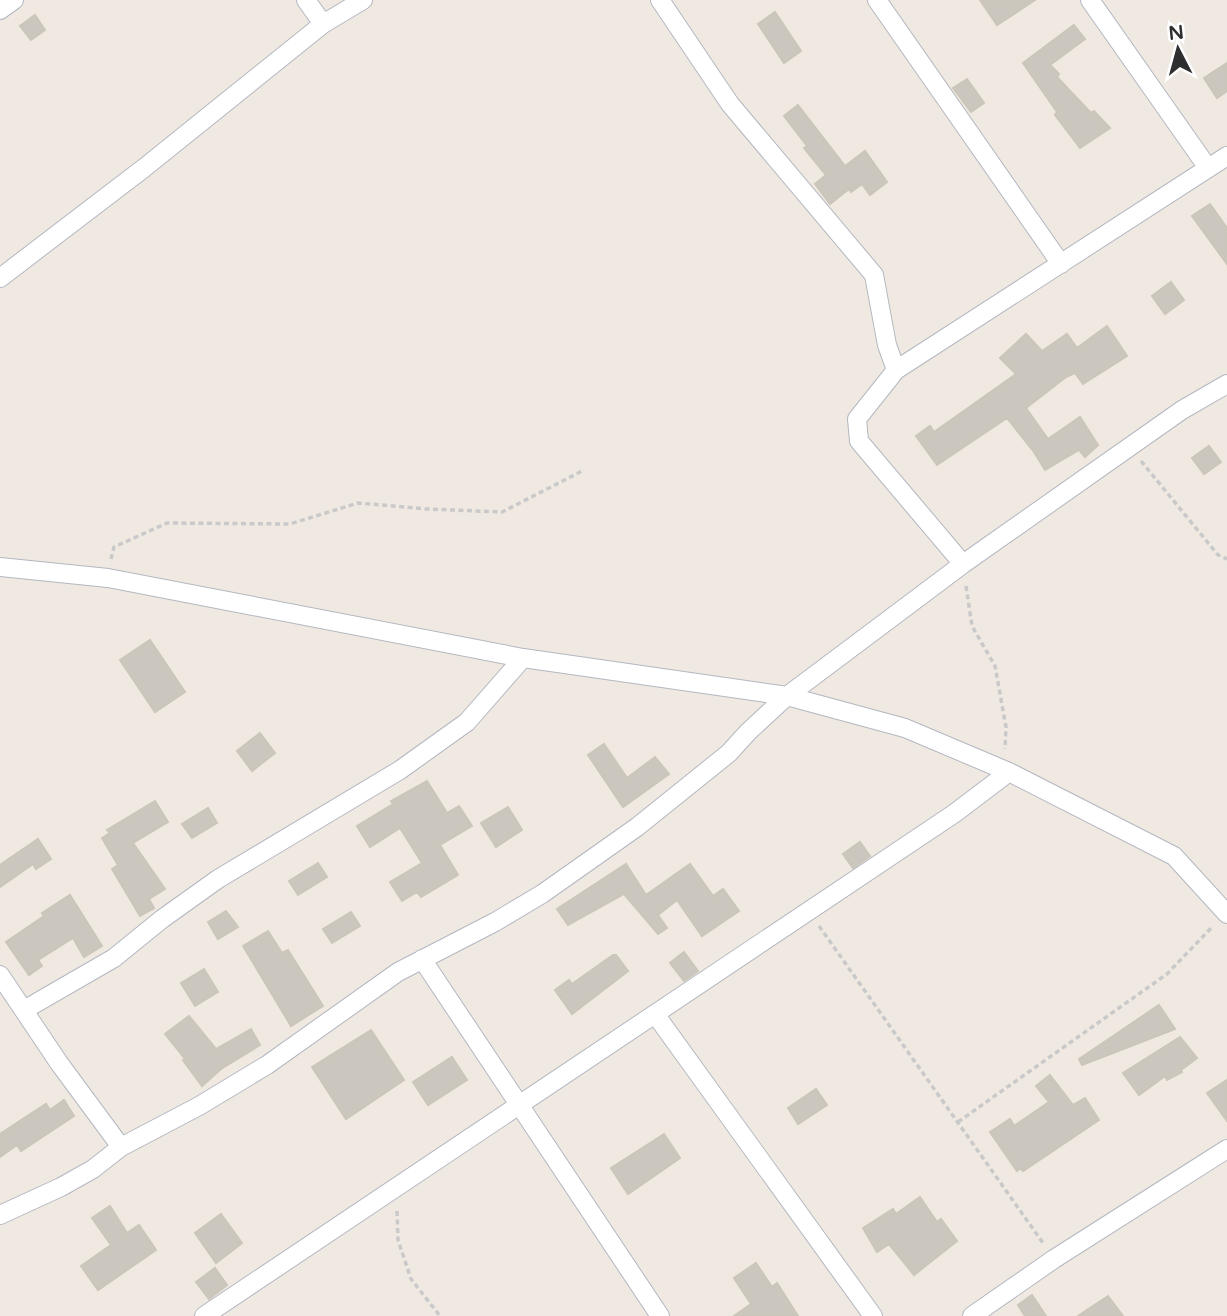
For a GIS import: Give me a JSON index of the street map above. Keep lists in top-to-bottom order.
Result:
{
  "north": "top"
}
